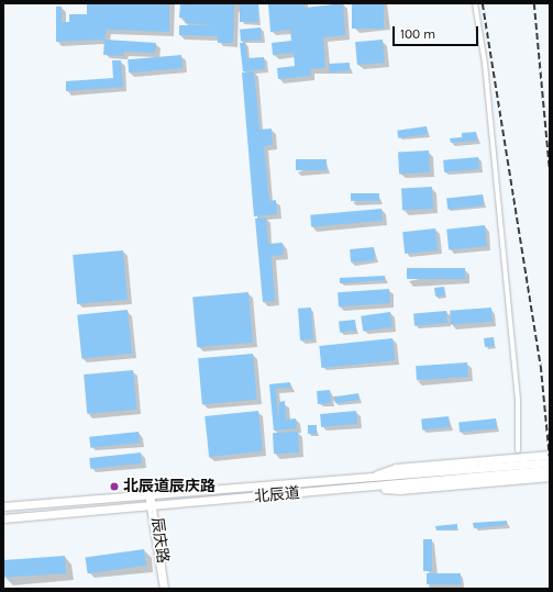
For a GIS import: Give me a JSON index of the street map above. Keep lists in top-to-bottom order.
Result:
{
  "streets": {
    "main road": ["北辰道"],
    "street": ["辰庆路"]
  },
  "crossings": [
    ["北辰道", "辰庆路"]
  ],
  "places": ["北辰道辰庆路"],
  "scale_bar": "100 m"
}
